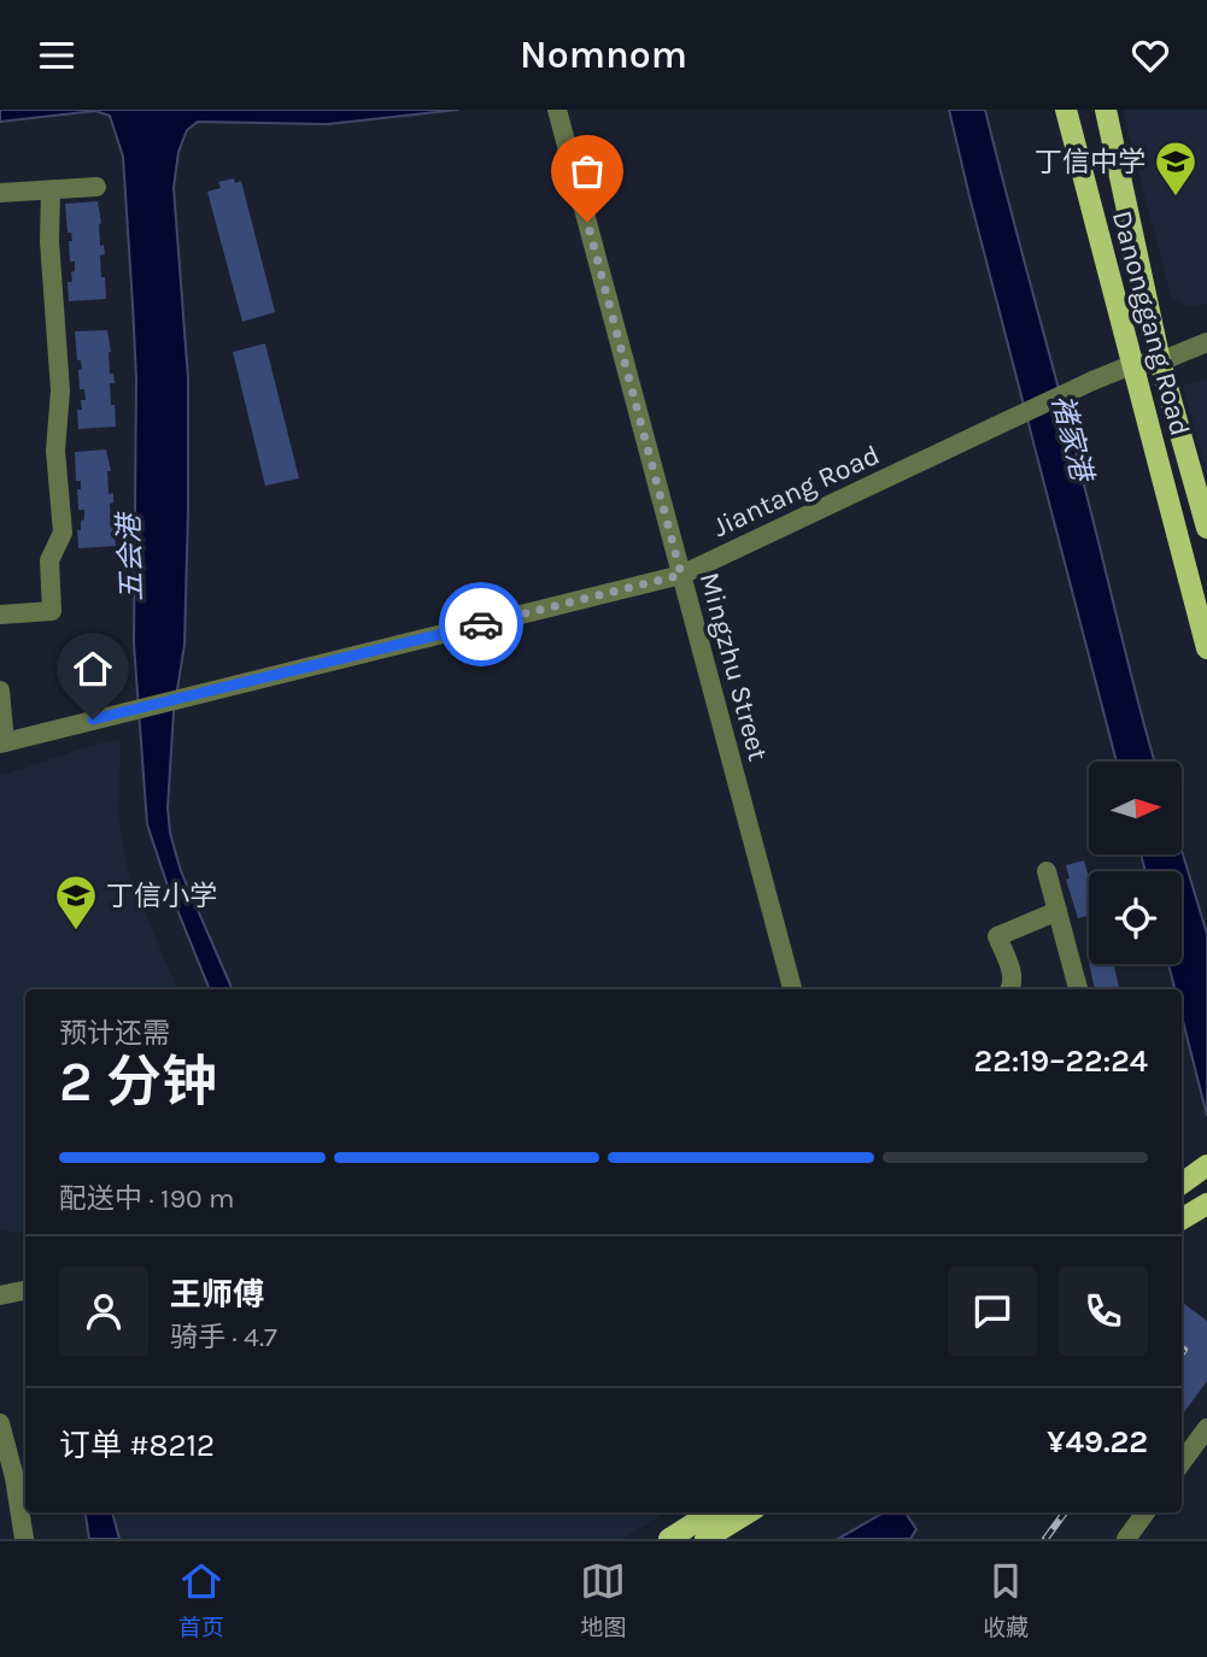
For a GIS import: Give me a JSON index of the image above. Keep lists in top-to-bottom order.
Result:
{
  "streets": {
    "main road": ["Danonggang Road"],
    "street": ["Jiantang Road", "Mingzhu Street"]
  },
  "crossings": [
    ["Danonggang Road", "Jiantang Road"],
    ["Jiantang Road", "Mingzhu Street"]
  ],
  "water": ["褚家港", "五会港"],
  "places": {
    "school or university": ["丁信中学", "丁信小学"]
  },
  "north": "right",
  "page": {
    "header": "Nomnom",
    "heading": ["2 分钟", "预计还需", "22:19–22:24"],
    "panel": [
      "王师傅",
      "骑手 · 4.7",
      "订单 #8212",
      "¥49.22"
    ],
    "bar": "配送中 · 190 m",
    "tabs": ["首页", "地图", "收藏"]
  }
}
